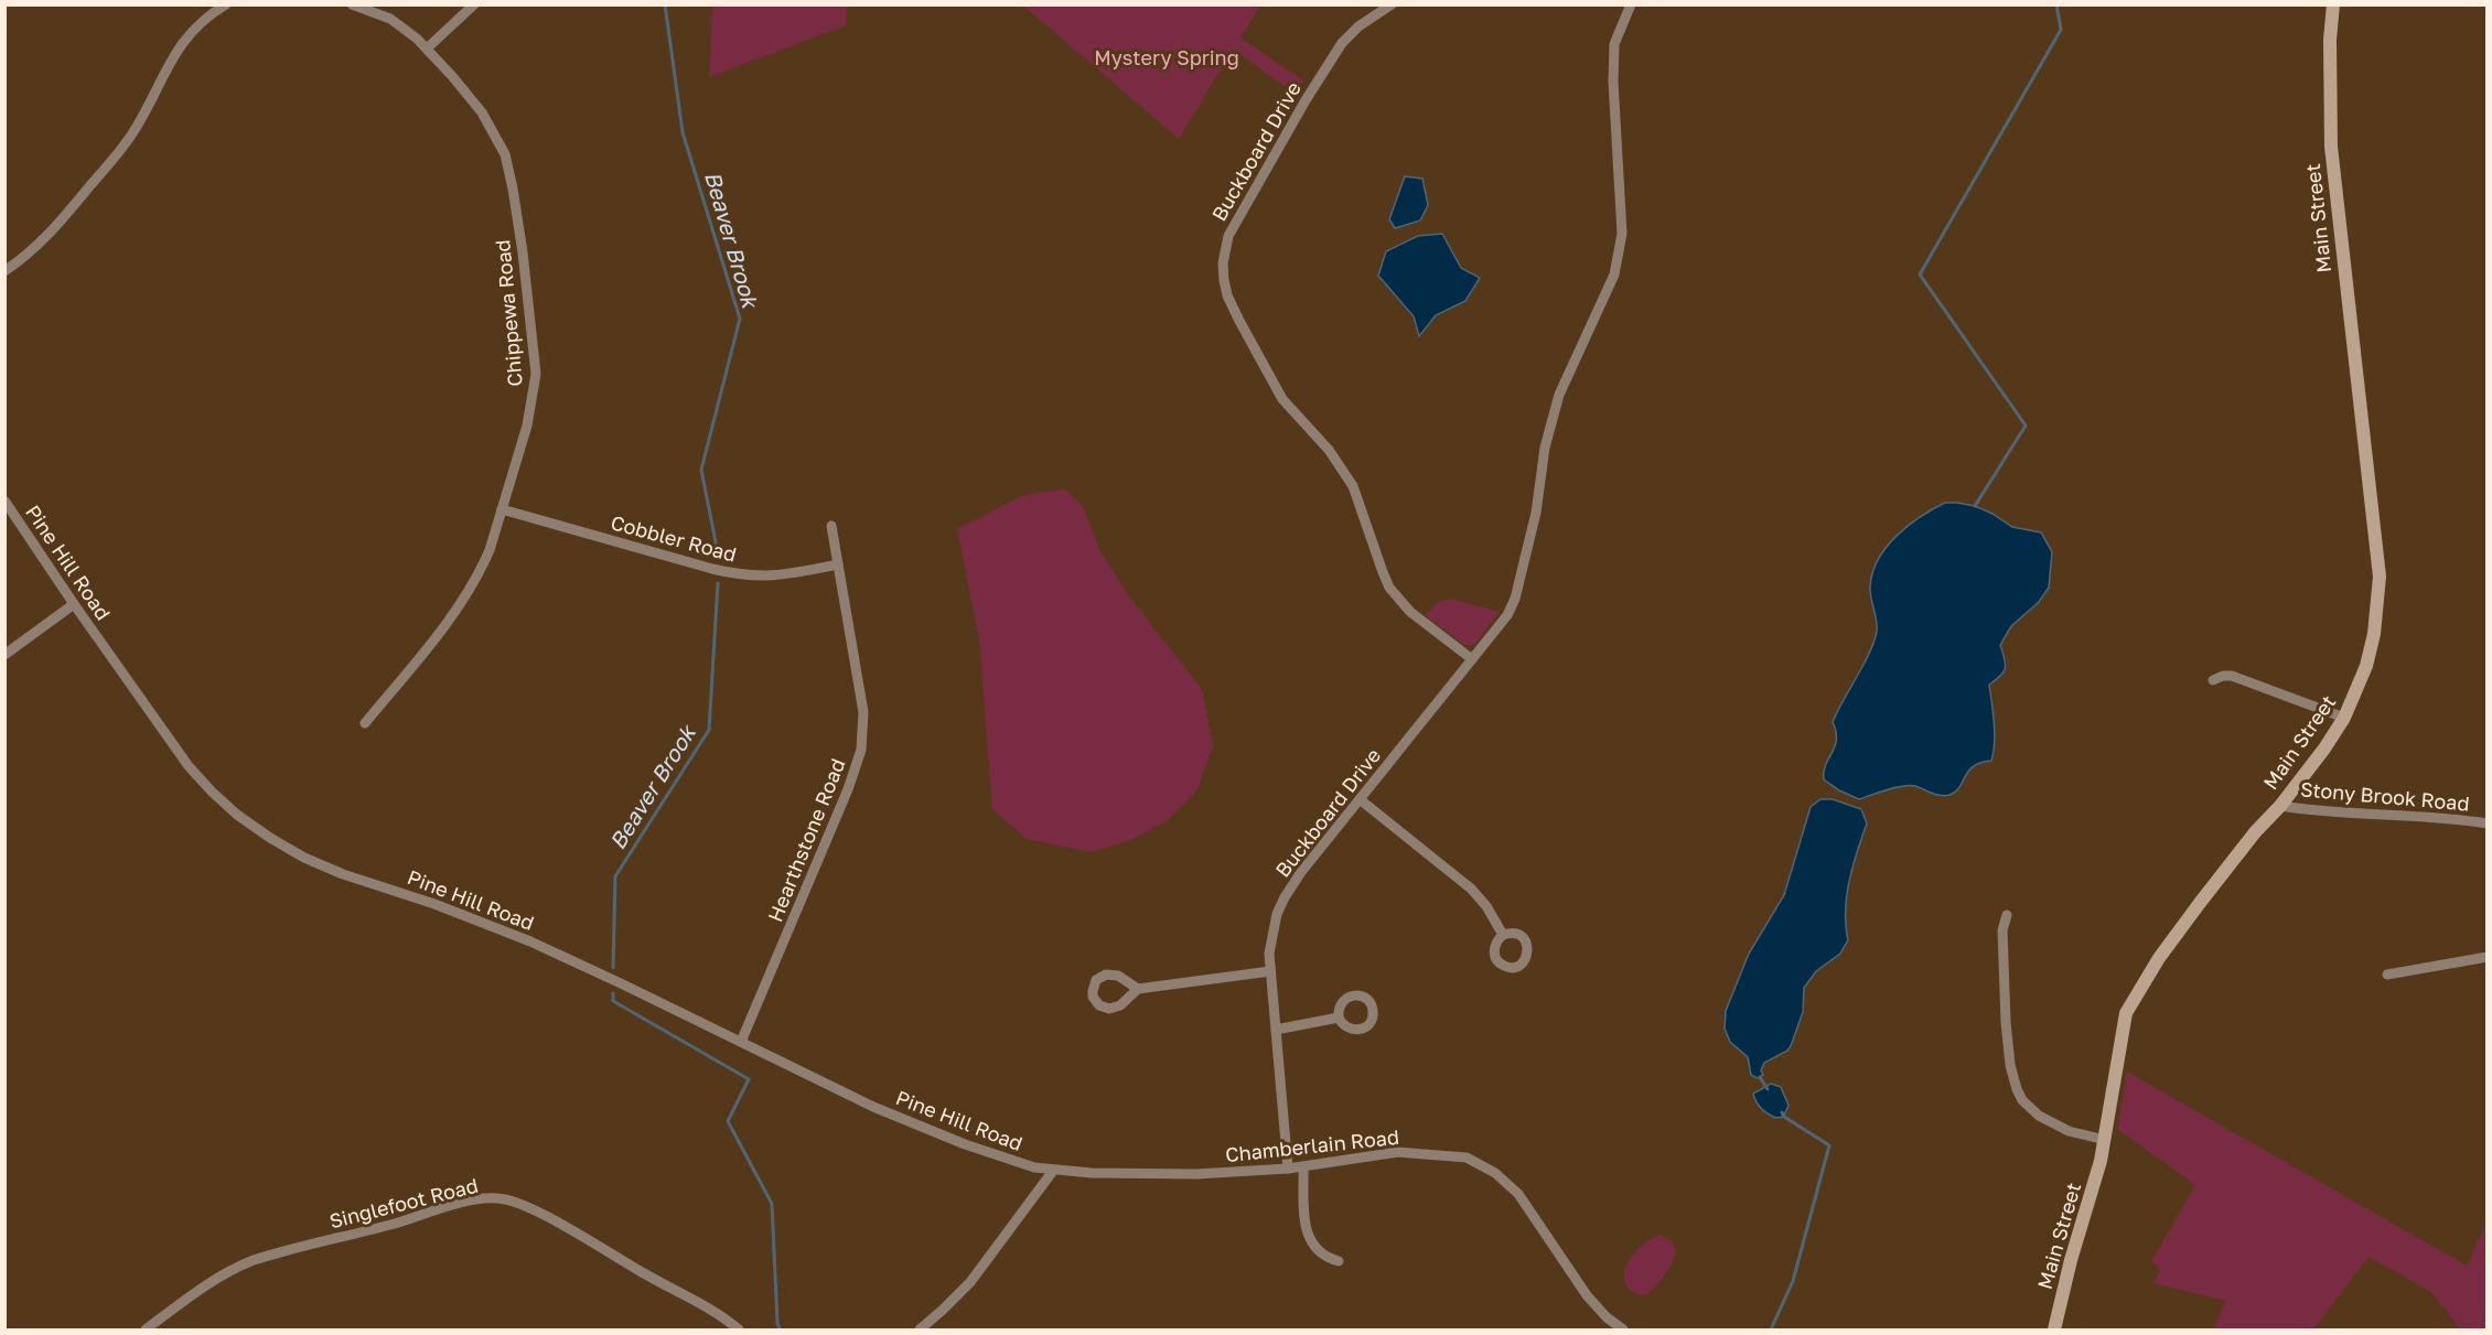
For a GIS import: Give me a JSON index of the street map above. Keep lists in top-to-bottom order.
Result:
{
  "streets": {
    "main road": ["Main Street"],
    "street": [
      "Buckboard Drive",
      "Chippewa Road",
      "Cobbler Road",
      "Pine Hill Road",
      "Stony Brook Road",
      "Hearthstone Road",
      "Chamberlain Road",
      "Singlefoot Road"
    ]
  },
  "crossings": [
    ["Buckboard Drive", "Chamberlain Road"],
    ["Main Street", "Stony Brook Road"],
    ["Chippewa Road", "Cobbler Road"],
    ["Cobbler Road", "Hearthstone Road"],
    ["Pine Hill Road", "Hearthstone Road"],
    ["Pine Hill Road", "Chamberlain Road"]
  ],
  "water": ["Beaver Brook"],
  "parks": ["Mystery Spring"]
}
